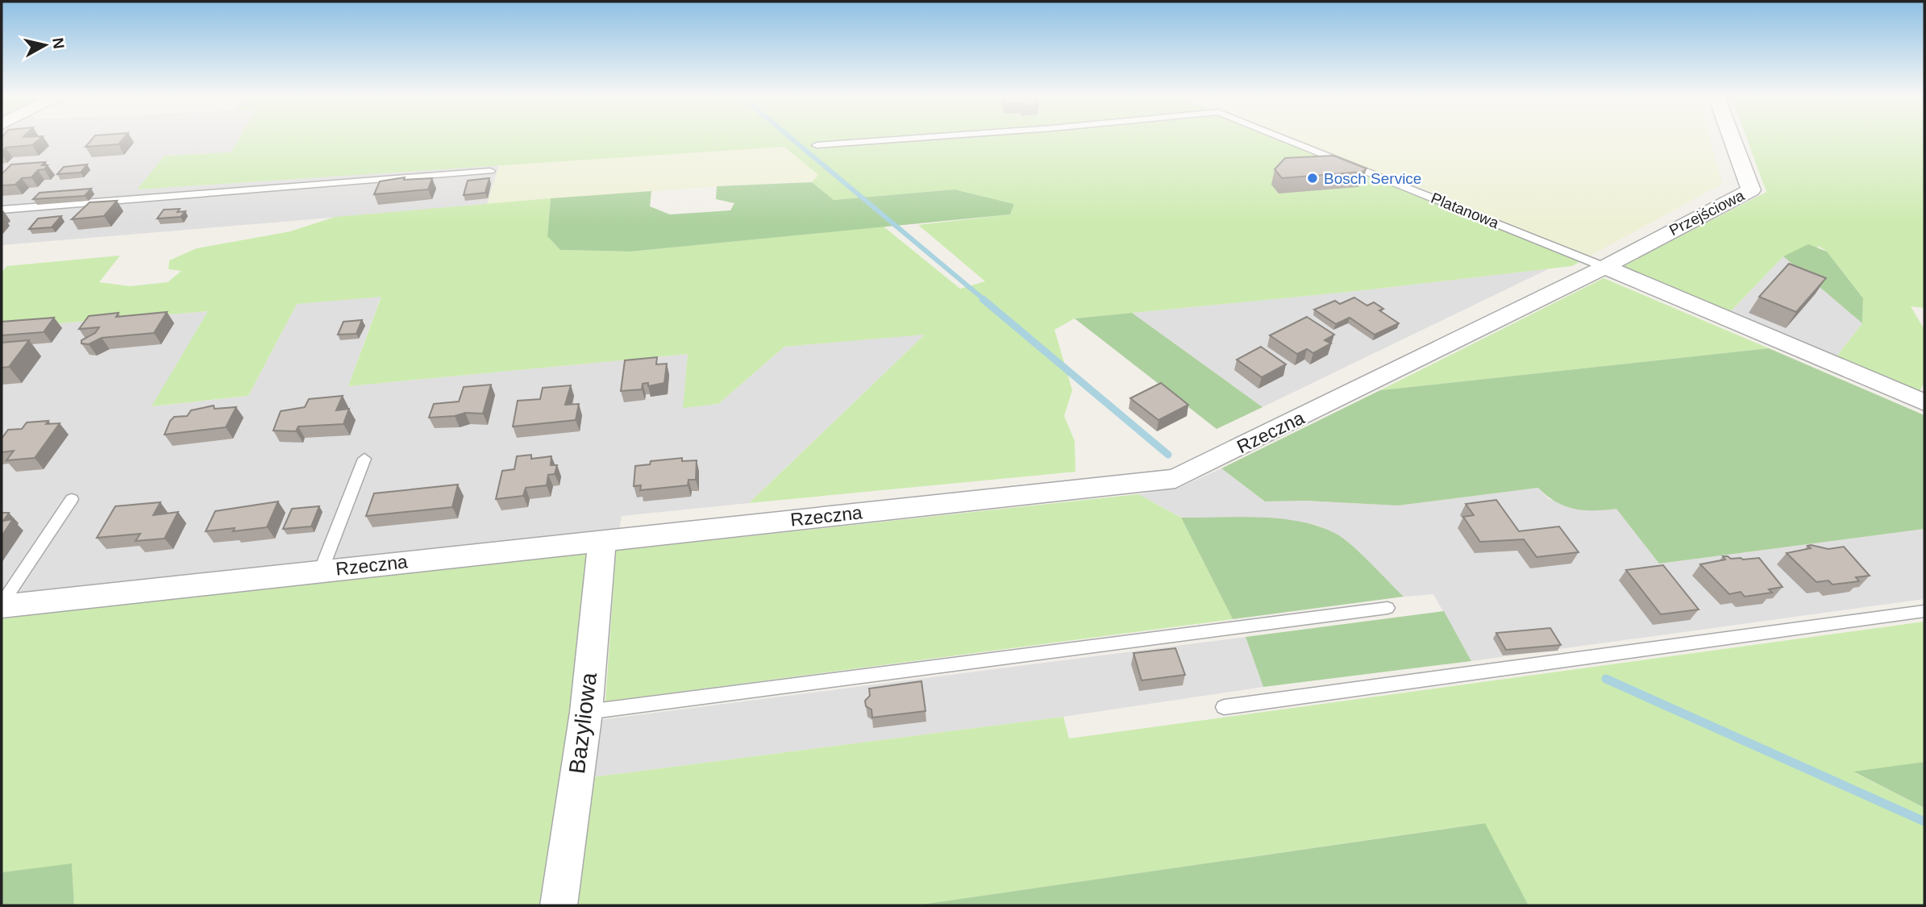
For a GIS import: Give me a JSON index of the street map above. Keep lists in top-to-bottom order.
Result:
{
  "streets": {
    "street": [
      "Platanowa",
      "Przejściowa",
      "Rzeczna",
      "Bazyliowa"
    ]
  },
  "crossings": [
    ["Platanowa", "Przejściowa"],
    ["Platanowa", "Rzeczna"],
    ["Przejściowa", "Rzeczna"],
    ["Rzeczna", "Bazyliowa"]
  ],
  "places": ["Bosch Service"],
  "north": "right"
}
